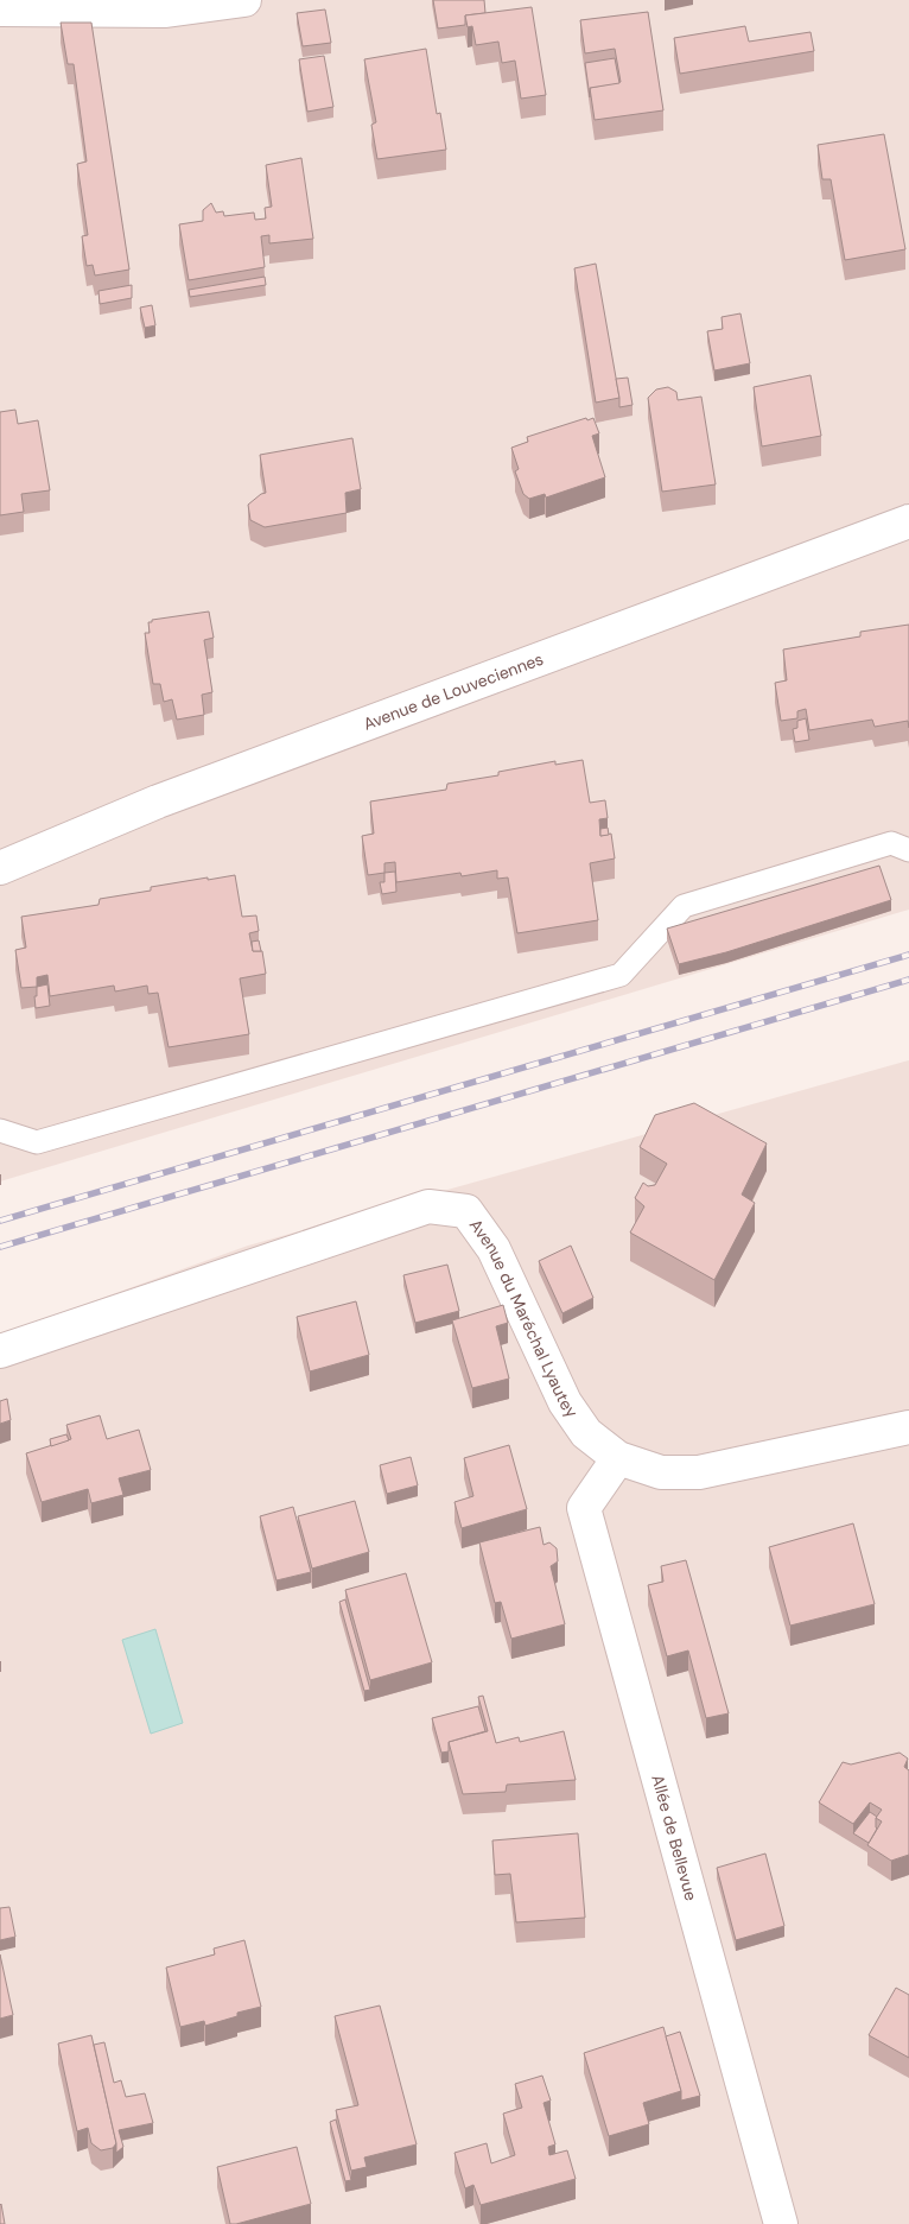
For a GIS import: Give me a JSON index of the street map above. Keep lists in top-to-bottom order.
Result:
{
  "streets": {
    "street": ["Avenue de Louveciennes", "Avenue du Maréchal Lyautey", "Allée de Bellevue"]
  },
  "crossings": [
    ["Avenue du Maréchal Lyautey", "Allée de Bellevue"]
  ]
}
